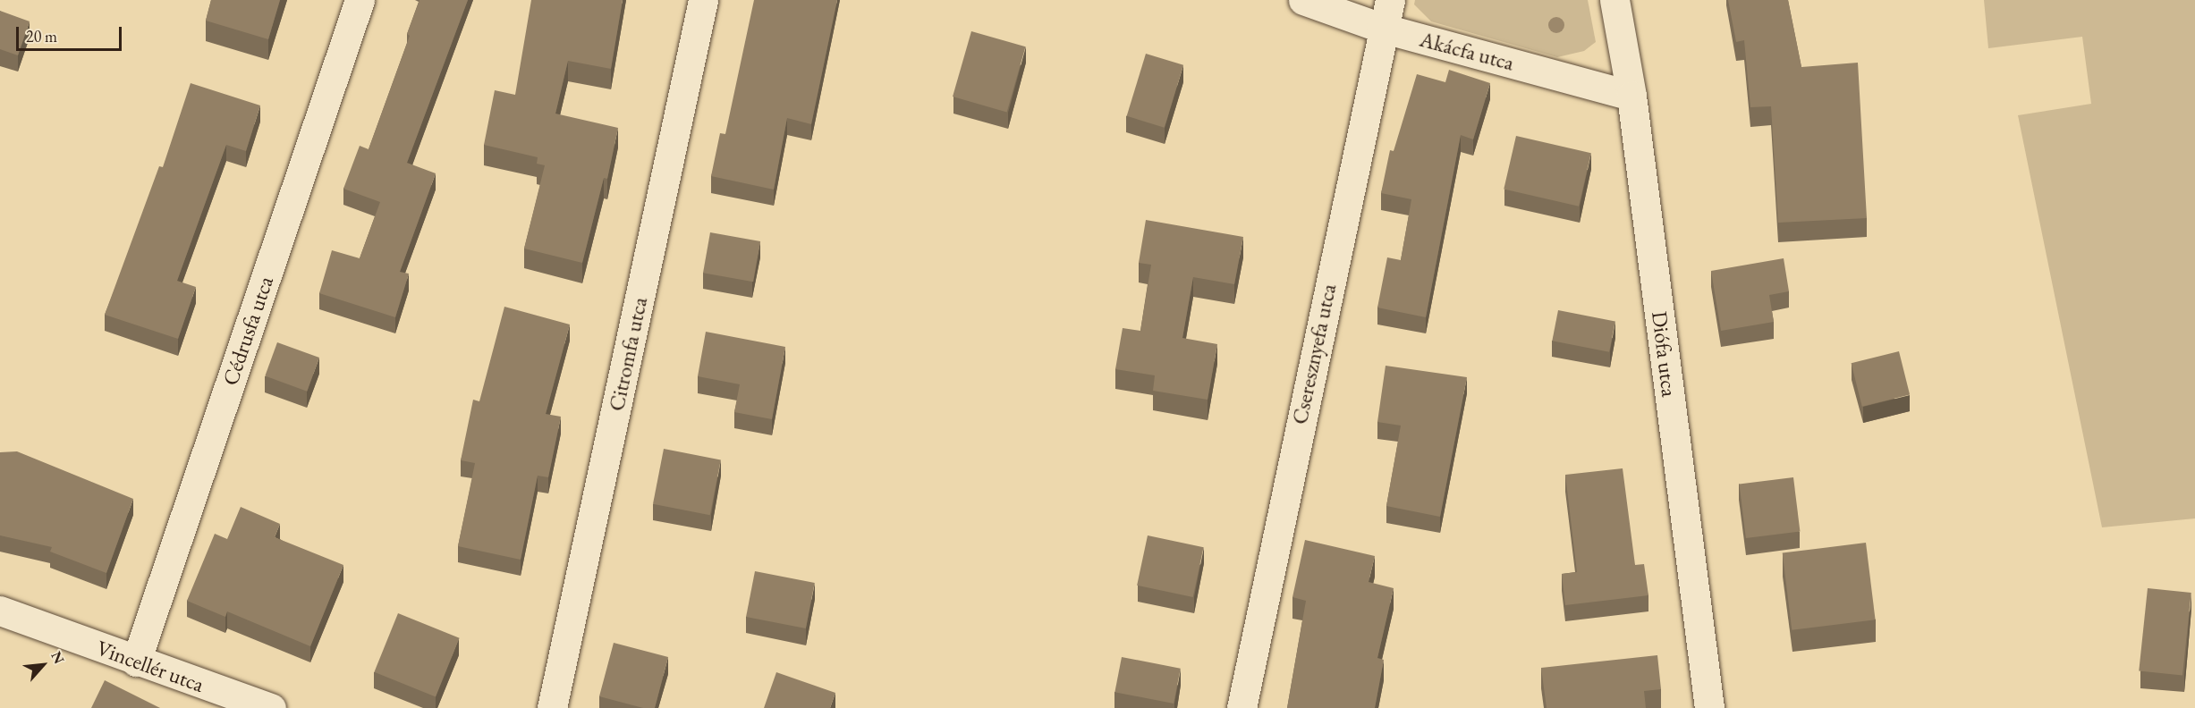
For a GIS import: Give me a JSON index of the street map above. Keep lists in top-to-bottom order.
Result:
{
  "streets": {
    "street": [
      "Akácfa utca",
      "Cédrusfa utca",
      "Citromfa utca",
      "Cseresznyefa utca",
      "Diófa utca",
      "Vincellér utca"
    ]
  },
  "crossings": [
    ["Akácfa utca", "Cseresznyefa utca"],
    ["Akácfa utca", "Diófa utca"],
    ["Cédrusfa utca", "Vincellér utca"]
  ],
  "scale_bar": "20 m",
  "north": "top right"
}
